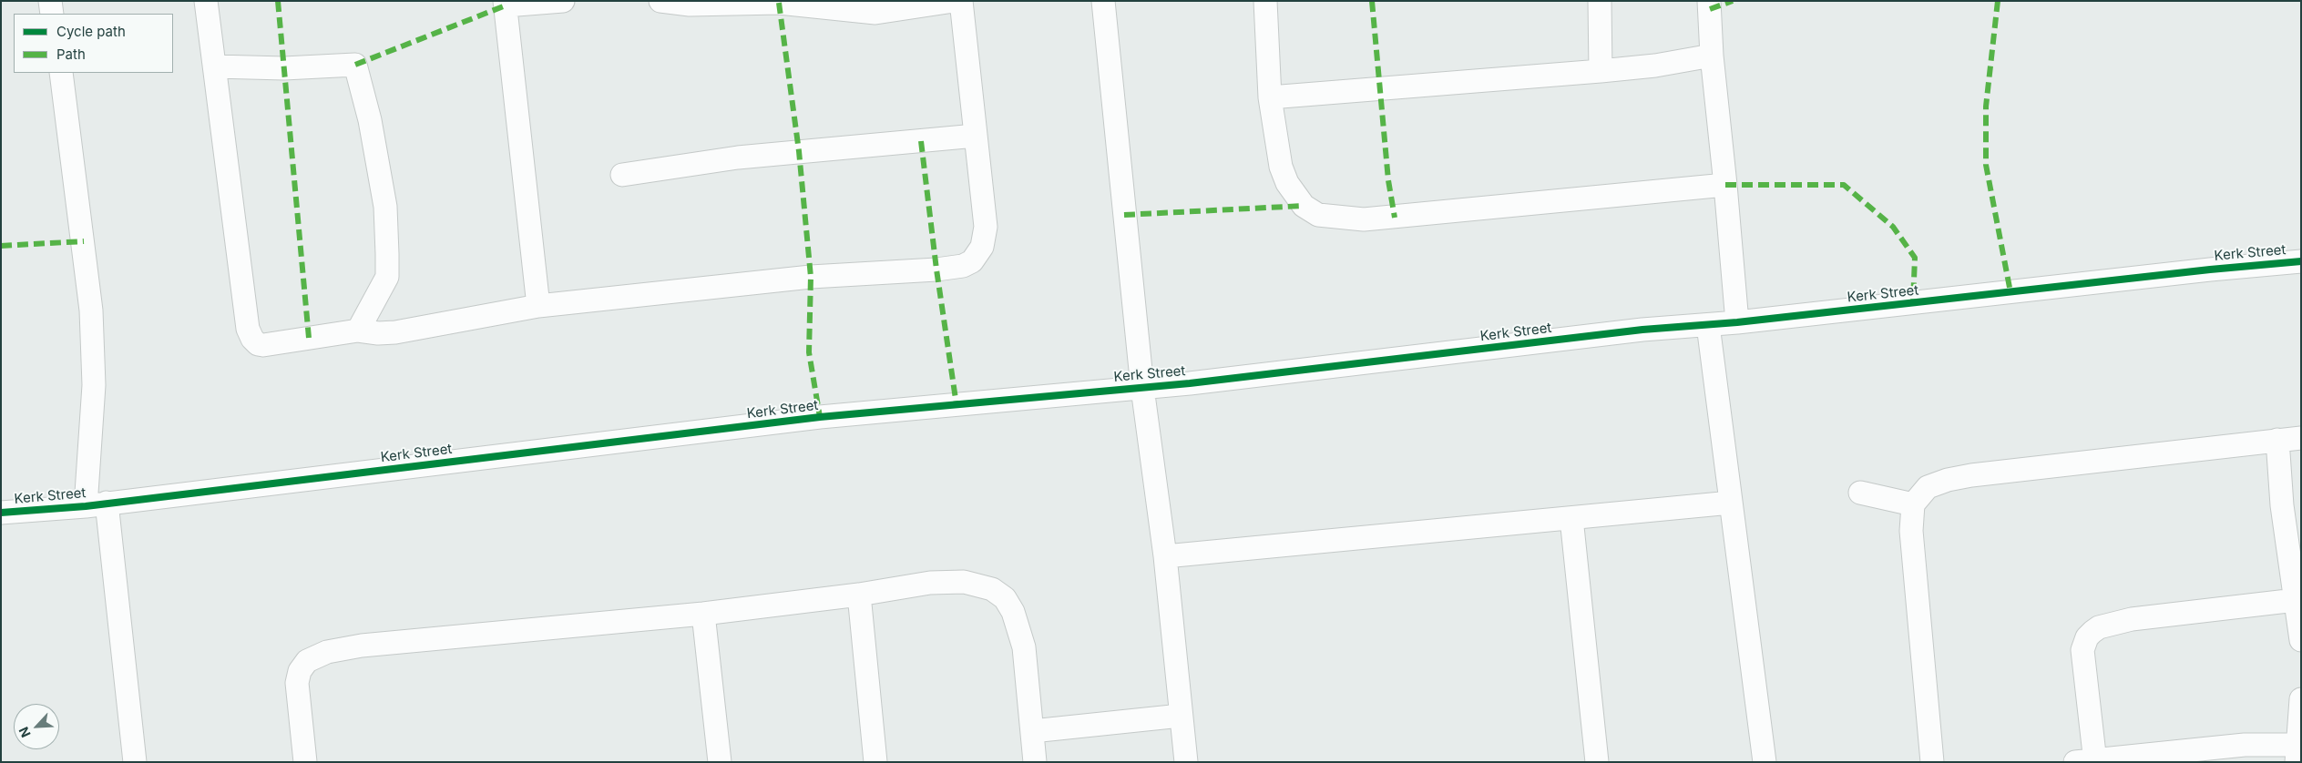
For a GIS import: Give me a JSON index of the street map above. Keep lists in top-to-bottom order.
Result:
{
  "streets": {
    "street": ["Kerk Street"]
  },
  "legend": ["Cycle path", "Path"],
  "north": "bottom left"
}
